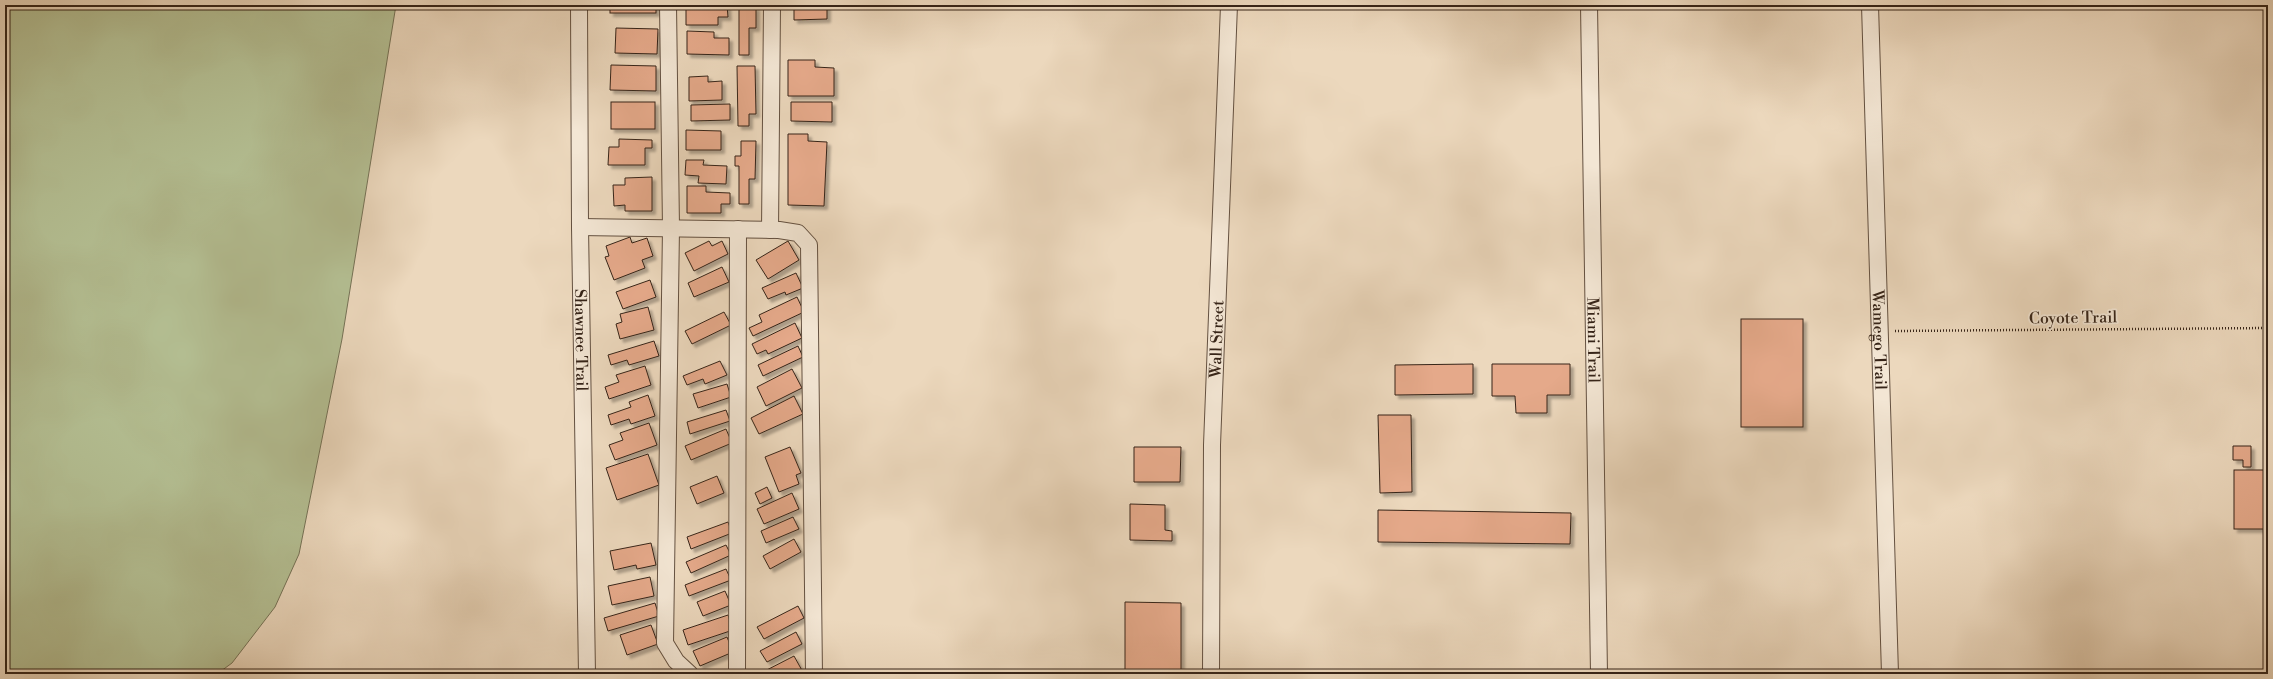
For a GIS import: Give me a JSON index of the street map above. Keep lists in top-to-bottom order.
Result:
{
  "streets": {
    "street": [
      "Wall Street",
      "Shawnee Trail",
      "Miami Trail",
      "Wamego Trail"
    ],
    "path": ["Coyote Trail"]
  },
  "crossings": [
    ["Coyote Trail", "Wamego Trail"]
  ]
}
